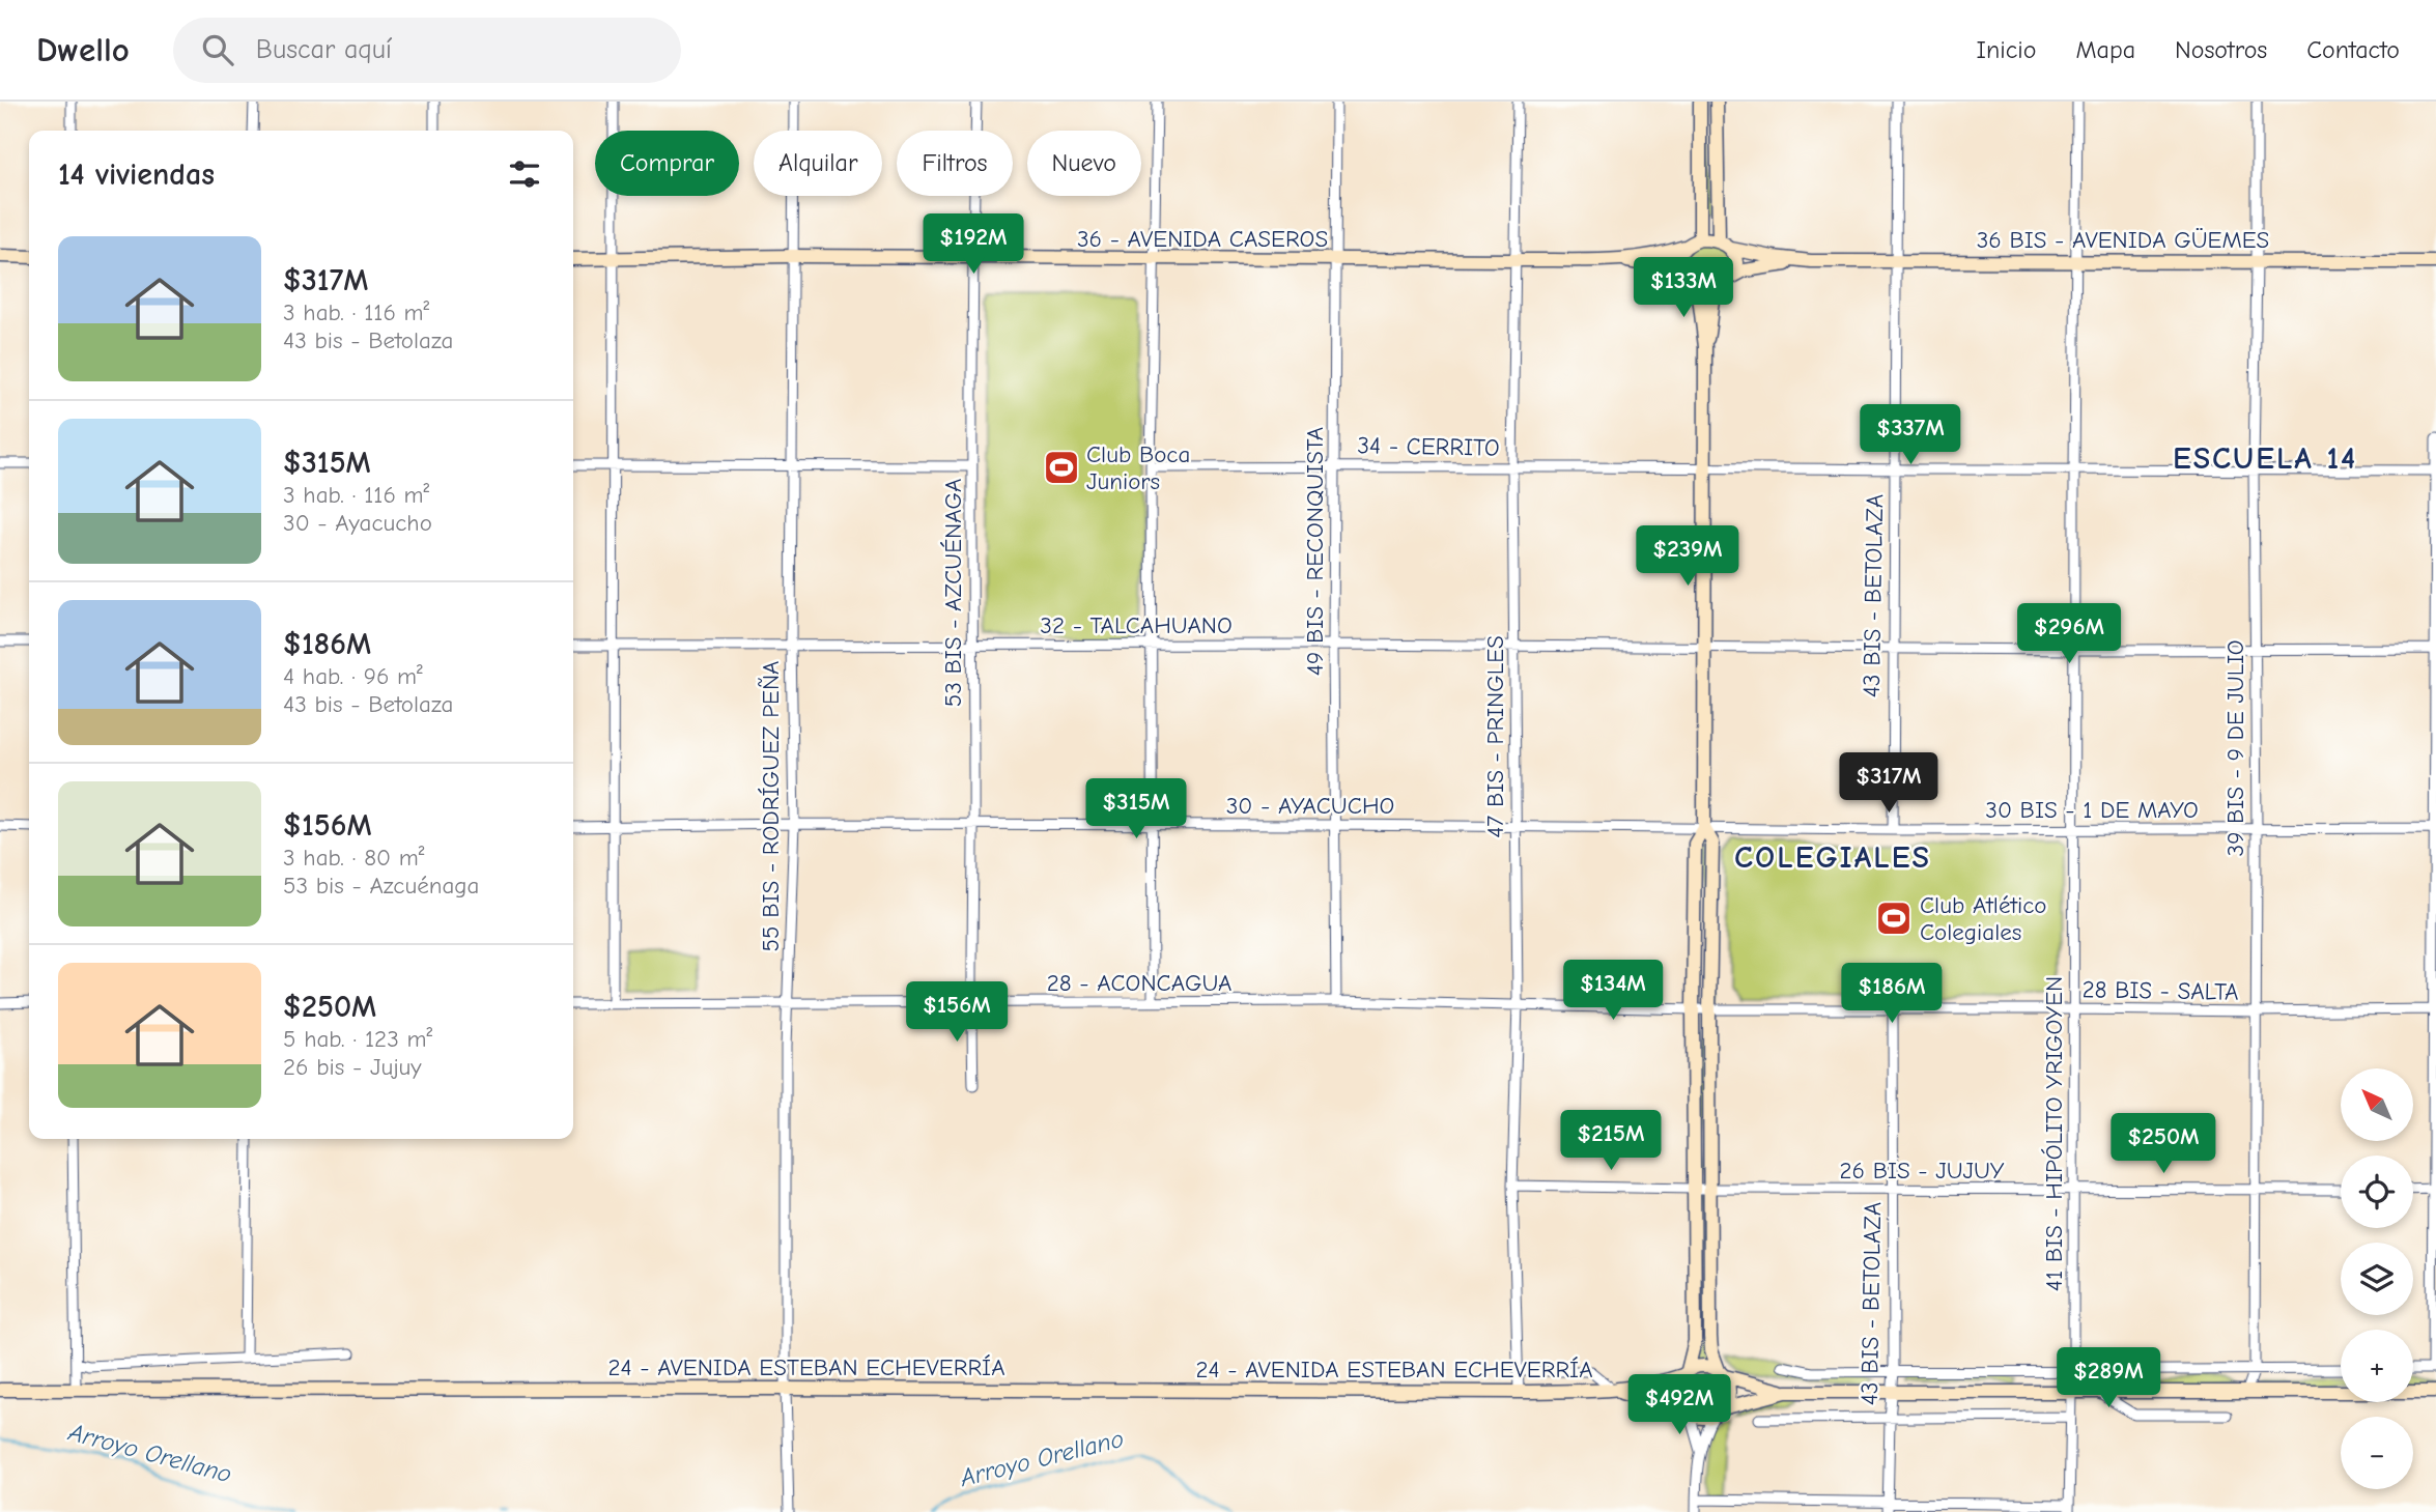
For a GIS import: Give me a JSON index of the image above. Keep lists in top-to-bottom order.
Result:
{
  "streets": {
    "main road": ["36 - AVENIDA CASEROS", "36 BIS - AVENIDA GÜEMES", "24 - AVENIDA ESTEBAN ECHEVERRÍA"],
    "street": [
      "34 - CERRITO",
      "49 BIS - RECONQUISTA",
      "53 BIS - AZCUÉNAGA",
      "43 BIS - BETOLAZA",
      "32 - TALCAHUANO",
      "47 BIS - PRINGLES",
      "39 BIS - 9 DE JULIO",
      "30 - AYACUCHO",
      "55 BIS - RODRÍGUEZ PEÑA",
      "30 BIS - 1 DE MAYO",
      "28 - ACONCAGUA",
      "28 BIS - SALTA",
      "41 BIS - HIPÓLITO YRIGOYEN",
      "26 BIS - JUJUY"
    ]
  },
  "crossings": [
    ["36 - AVENIDA CASEROS", "36 BIS - AVENIDA GÜEMES"],
    ["36 - AVENIDA CASEROS", "49 BIS - RECONQUISTA"],
    ["36 - AVENIDA CASEROS", "53 BIS - AZCUÉNAGA"],
    ["36 - AVENIDA CASEROS", "47 BIS - PRINGLES"],
    ["36 - AVENIDA CASEROS", "55 BIS - RODRÍGUEZ PEÑA"],
    ["36 BIS - AVENIDA GÜEMES", "43 BIS - BETOLAZA"],
    ["36 BIS - AVENIDA GÜEMES", "39 BIS - 9 DE JULIO"],
    ["36 BIS - AVENIDA GÜEMES", "41 BIS - HIPÓLITO YRIGOYEN"],
    ["34 - CERRITO", "49 BIS - RECONQUISTA"],
    ["34 - CERRITO", "43 BIS - BETOLAZA"],
    ["34 - CERRITO", "47 BIS - PRINGLES"],
    ["34 - CERRITO", "39 BIS - 9 DE JULIO"],
    ["34 - CERRITO", "41 BIS - HIPÓLITO YRIGOYEN"],
    ["49 BIS - RECONQUISTA", "32 - TALCAHUANO"],
    ["49 BIS - RECONQUISTA", "30 - AYACUCHO"],
    ["49 BIS - RECONQUISTA", "28 - ACONCAGUA"],
    ["53 BIS - AZCUÉNAGA", "32 - TALCAHUANO"],
    ["53 BIS - AZCUÉNAGA", "30 - AYACUCHO"],
    ["53 BIS - AZCUÉNAGA", "28 - ACONCAGUA"],
    ["43 BIS - BETOLAZA", "32 - TALCAHUANO"],
    ["43 BIS - BETOLAZA", "30 BIS - 1 DE MAYO"],
    ["43 BIS - BETOLAZA", "28 BIS - SALTA"],
    ["43 BIS - BETOLAZA", "26 BIS - JUJUY"],
    ["32 - TALCAHUANO", "47 BIS - PRINGLES"],
    ["32 - TALCAHUANO", "39 BIS - 9 DE JULIO"],
    ["32 - TALCAHUANO", "55 BIS - RODRÍGUEZ PEÑA"],
    ["32 - TALCAHUANO", "41 BIS - HIPÓLITO YRIGOYEN"],
    ["47 BIS - PRINGLES", "30 - AYACUCHO"],
    ["47 BIS - PRINGLES", "28 - ACONCAGUA"],
    ["47 BIS - PRINGLES", "26 BIS - JUJUY"],
    ["47 BIS - PRINGLES", "24 - AVENIDA ESTEBAN ECHEVERRÍA"],
    ["39 BIS - 9 DE JULIO", "30 BIS - 1 DE MAYO"],
    ["39 BIS - 9 DE JULIO", "28 BIS - SALTA"],
    ["39 BIS - 9 DE JULIO", "26 BIS - JUJUY"],
    ["30 - AYACUCHO", "55 BIS - RODRÍGUEZ PEÑA"],
    ["30 - AYACUCHO", "30 BIS - 1 DE MAYO"],
    ["55 BIS - RODRÍGUEZ PEÑA", "28 - ACONCAGUA"],
    ["55 BIS - RODRÍGUEZ PEÑA", "24 - AVENIDA ESTEBAN ECHEVERRÍA"],
    ["30 BIS - 1 DE MAYO", "41 BIS - HIPÓLITO YRIGOYEN"],
    ["28 - ACONCAGUA", "28 BIS - SALTA"],
    ["28 BIS - SALTA", "41 BIS - HIPÓLITO YRIGOYEN"],
    ["41 BIS - HIPÓLITO YRIGOYEN", "26 BIS - JUJUY"]
  ],
  "districts": ["ESCUELA 14", "COLEGIALES"],
  "water": ["Arroyo Orellano"],
  "places": {
    "sports": ["Club Boca Juniors", "Club Atlético Colegiales"]
  },
  "north": "top left",
  "page": {
    "header": "Dwello",
    "search": "Buscar aquí",
    "nav": [
      "Inicio",
      "Mapa",
      "Nosotros",
      "Contacto"
    ],
    "chip": [
      "Comprar",
      "Alquilar",
      "Filtros",
      "Nuevo"
    ],
    "heading": "14 viviendas",
    "price": [
      "$192M",
      "$133M",
      "$337M",
      "$239M",
      "$296M",
      "$317M",
      "$315M",
      "$134M",
      "$186M",
      "$156M",
      "$215M",
      "$250M",
      "$289M",
      "$492M"
    ],
    "list": [
      {
        "name": "$317M",
        "note": "3 hab. · 116 m² · 43 bis - Betolaza"
      },
      {
        "name": "$315M",
        "note": "3 hab. · 116 m² · 30 - Ayacucho"
      },
      {
        "name": "$186M",
        "note": "4 hab. · 96 m² · 43 bis - Betolaza"
      },
      {
        "name": "$156M",
        "note": "3 hab. · 80 m² · 53 bis - Azcuénaga"
      },
      {
        "name": "$250M",
        "note": "5 hab. · 123 m² · 26 bis - Jujuy"
      }
    ],
    "map_buttons": ["+", "−"]
  }
}
